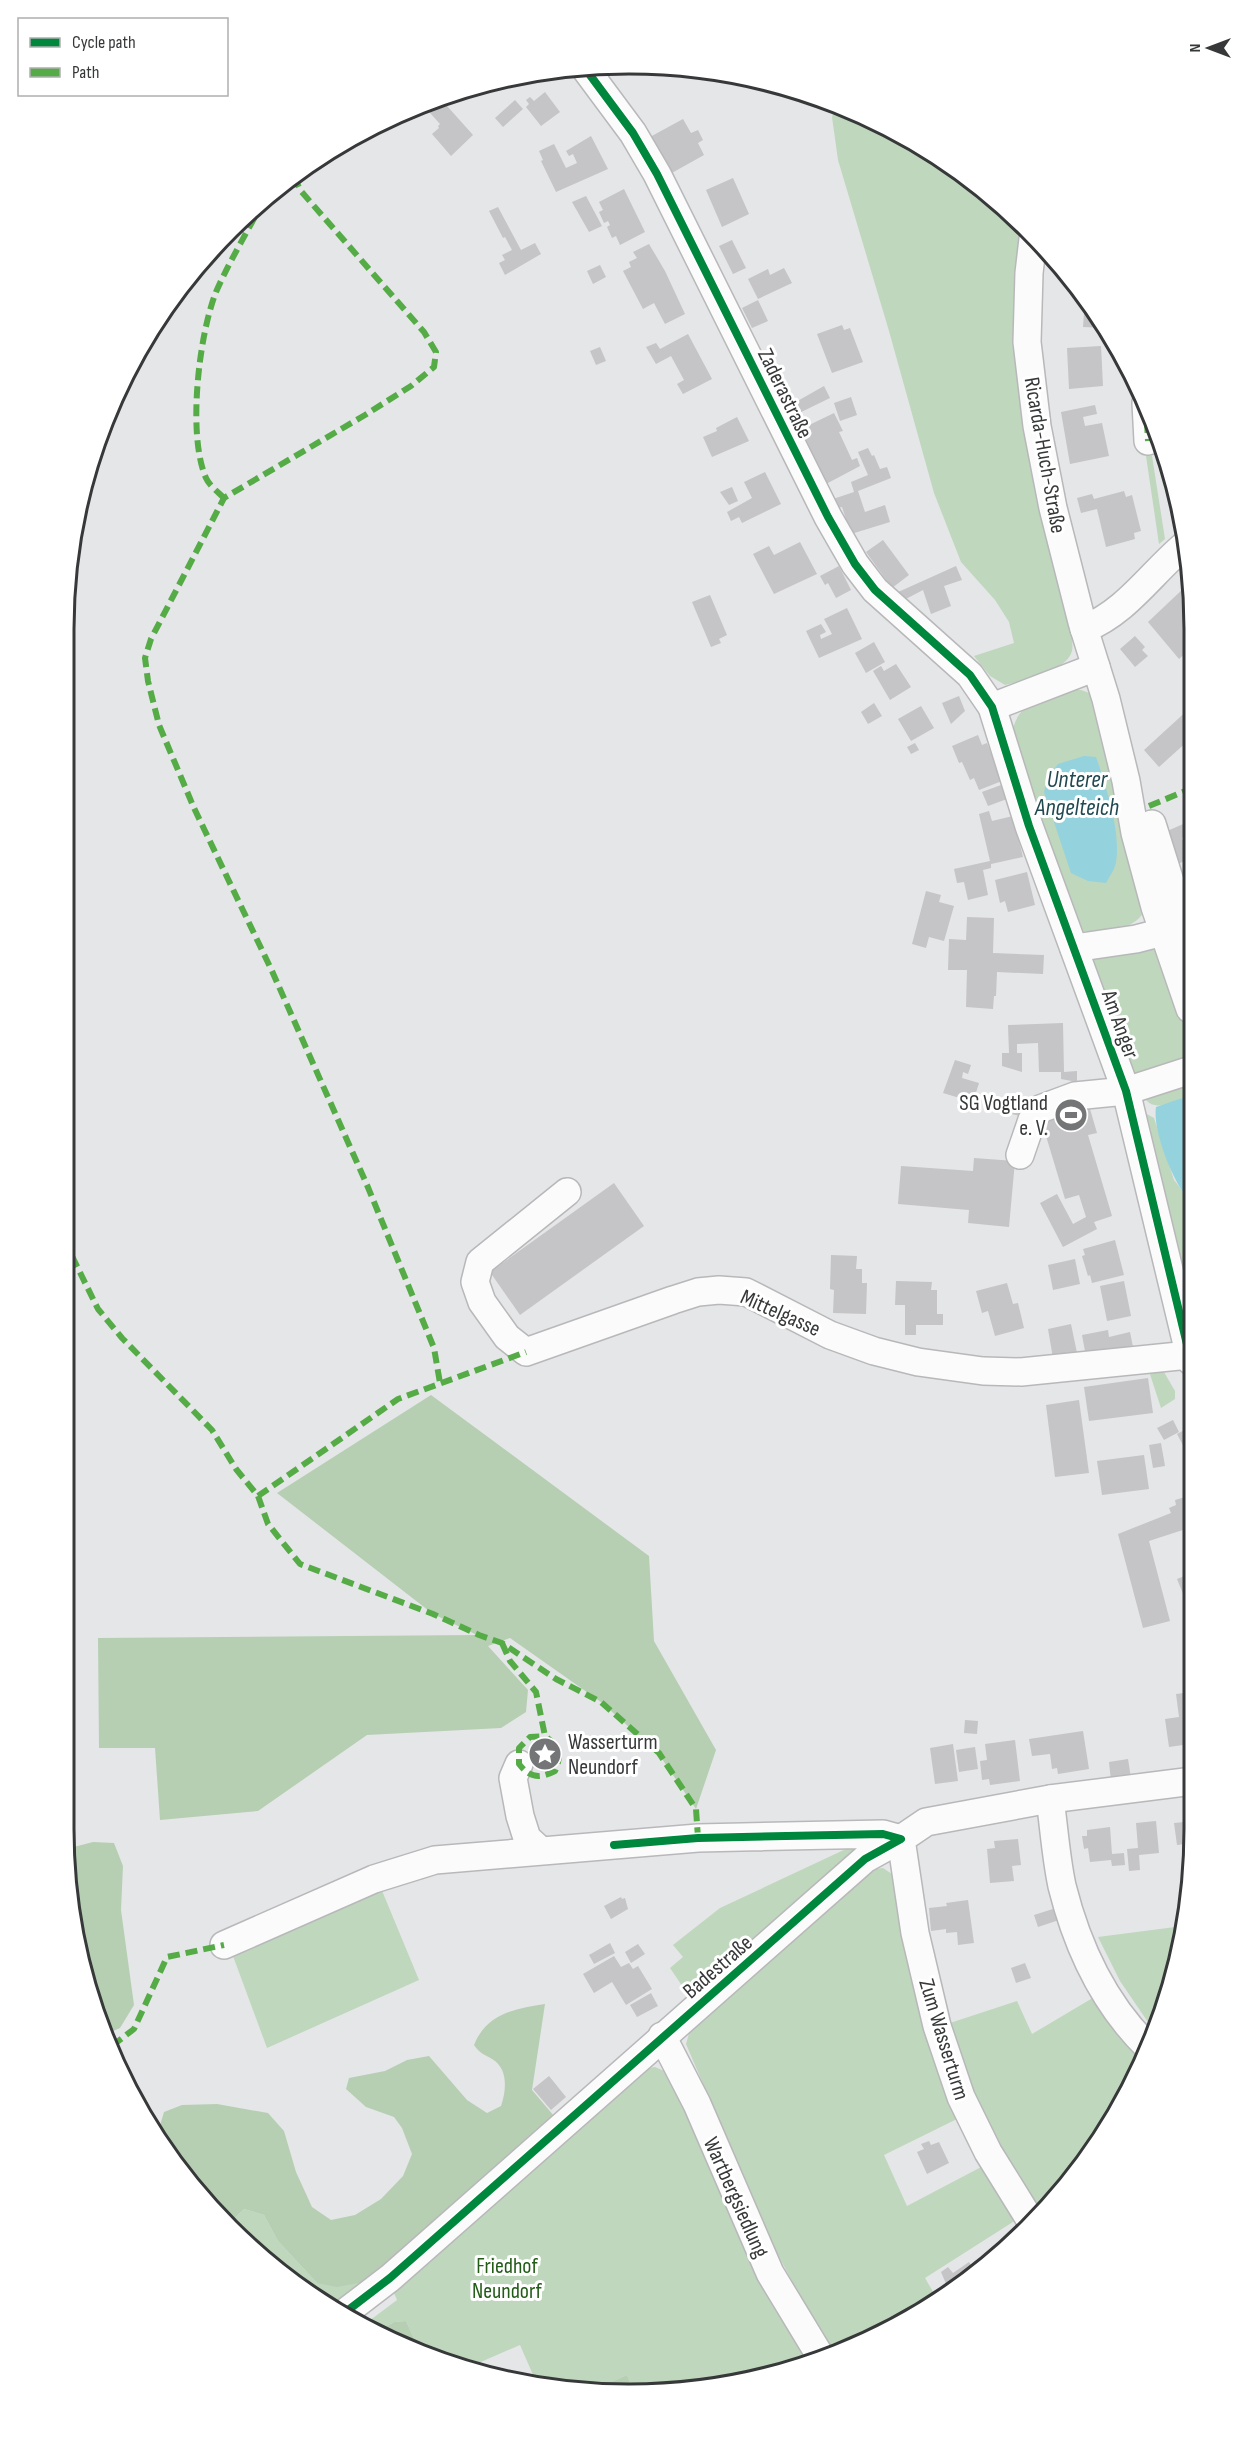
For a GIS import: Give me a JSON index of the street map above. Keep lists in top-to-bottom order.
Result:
{
  "streets": {
    "street": [
      "Zaderastraße",
      "Ricarda-Huch-Straße",
      "Am Anger",
      "Mittelgasse",
      "Badestraße",
      "Zum Wasserturm",
      "Wartbergsiedlung"
    ]
  },
  "crossings": [
    ["Zaderastraße", "Am Anger"],
    ["Badestraße", "Zum Wasserturm"],
    ["Badestraße", "Wartbergsiedlung"]
  ],
  "water": ["Unterer Angelteich"],
  "parks": ["Friedhof Neundorf"],
  "places": {
    "sports": ["SG Vogtland e. V."],
    "place": ["Wasserturm Neundorf"]
  },
  "legend": ["Cycle path", "Path"],
  "north": "left"
}
